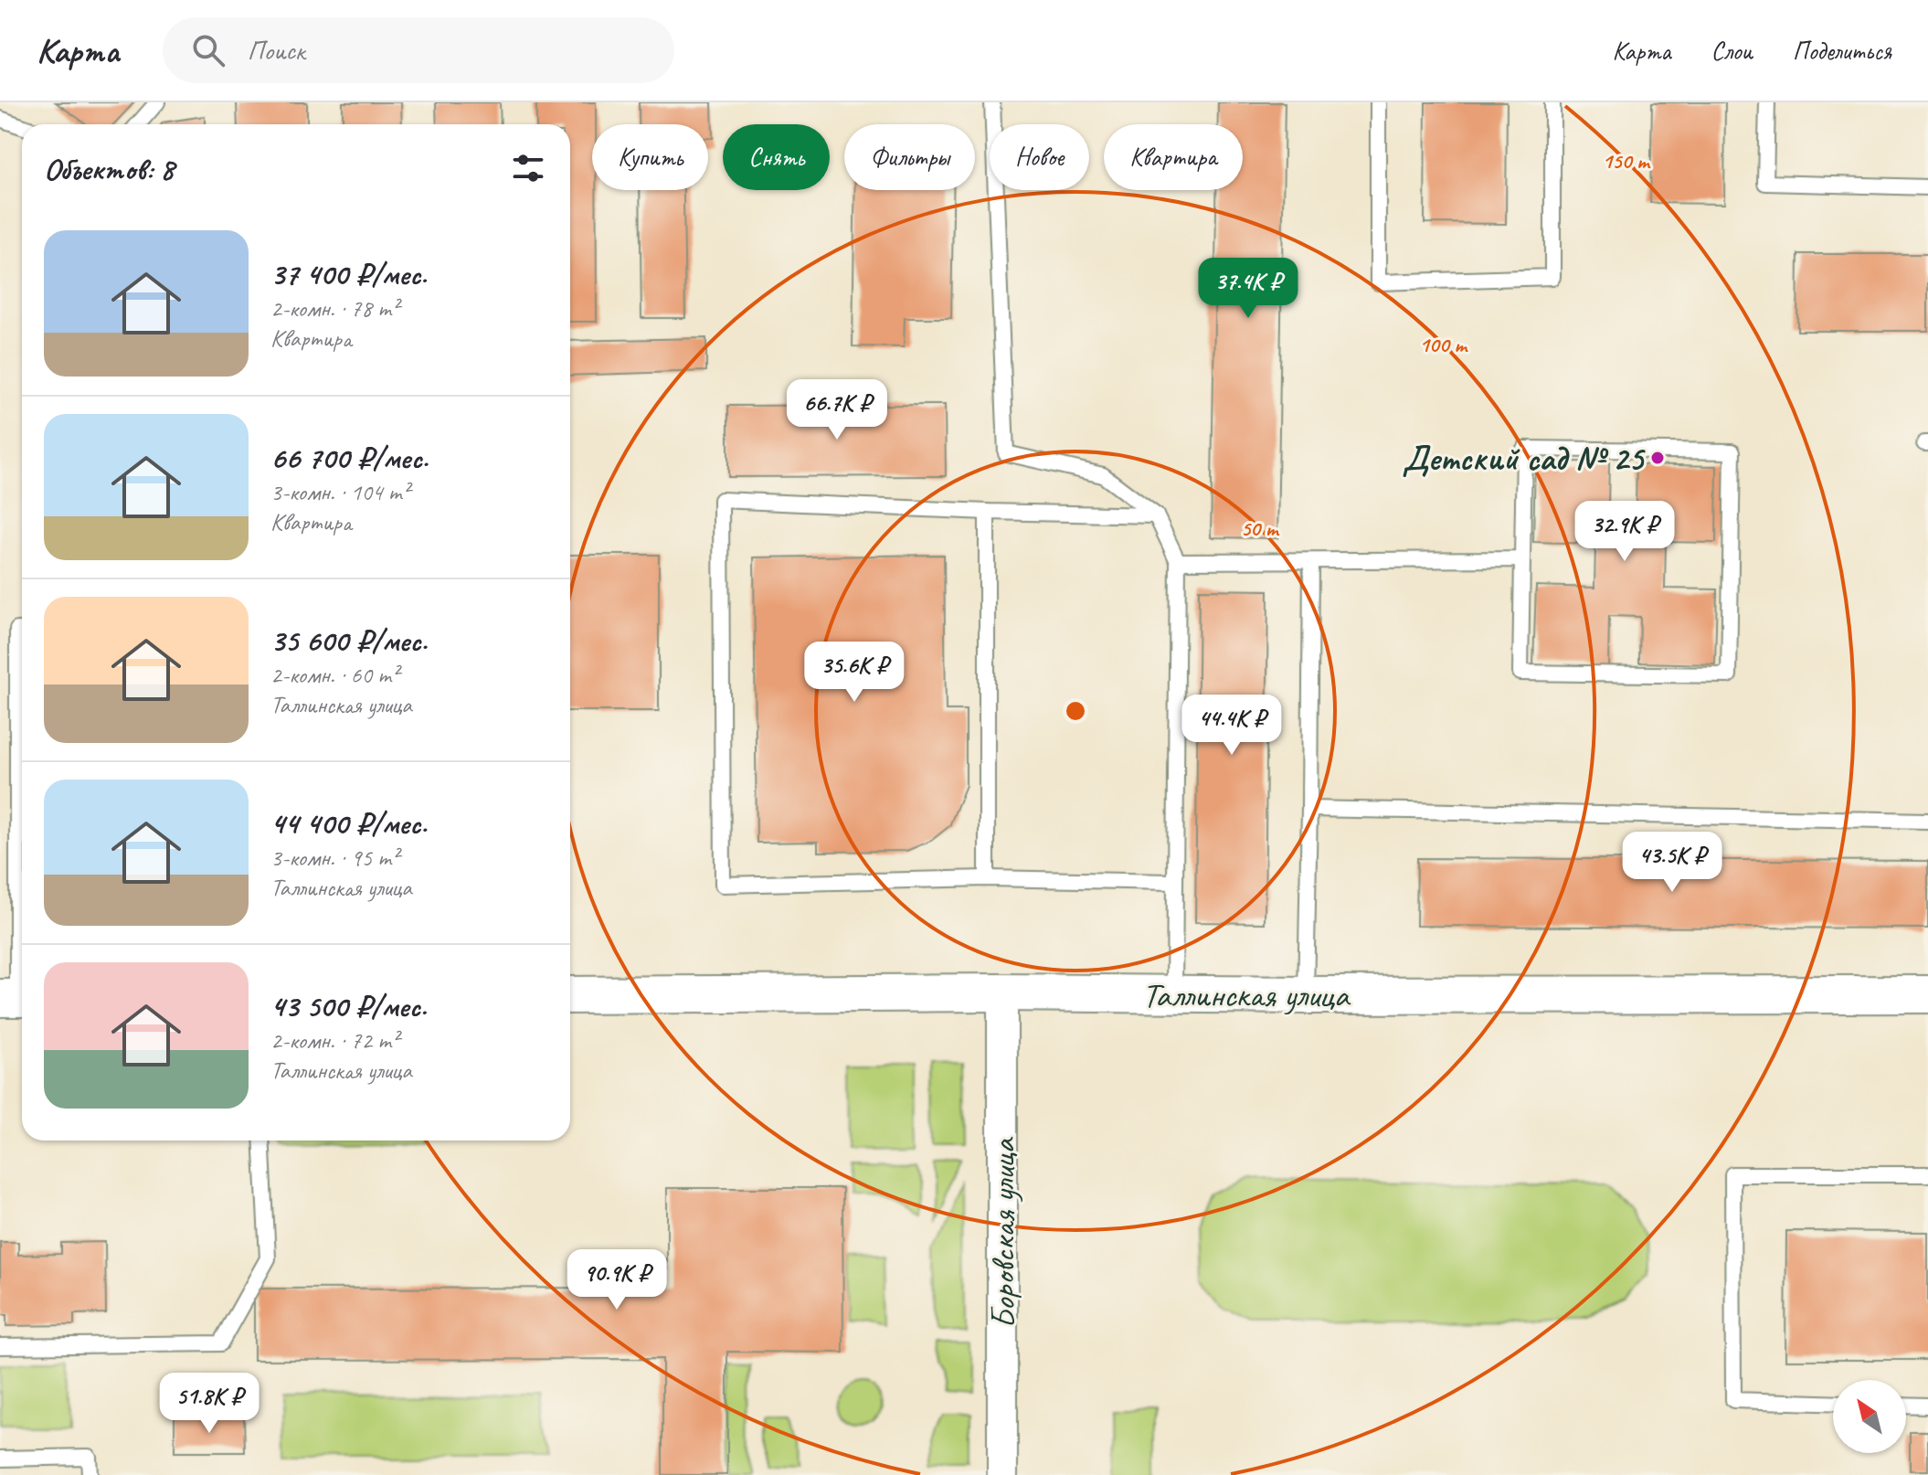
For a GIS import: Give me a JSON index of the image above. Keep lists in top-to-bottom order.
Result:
{
  "streets": {
    "street": ["Таллинская улица", "Боровская улица"]
  },
  "crossings": [
    ["Таллинская улица", "Боровская улица"]
  ],
  "places": ["Детский сад № 25"],
  "north": "top left",
  "page": {
    "header": "Карта",
    "search": "Поиск",
    "nav": ["Карта", "Слои", "Поделиться"],
    "chip": [
      "Купить",
      "Снять",
      "Фильтры",
      "Новое",
      "Квартира"
    ],
    "heading": "Объектов: 8",
    "list": [
      {
        "name": "37 400 ₽/мес.",
        "note": "2-комн. · 78 m² · Квартира"
      },
      {
        "name": "66 700 ₽/мес.",
        "note": "3-комн. · 104 m² · Квартира"
      },
      {
        "name": "35 600 ₽/мес.",
        "note": "2-комн. · 60 m² · Таллинская улица"
      },
      {
        "name": "44 400 ₽/мес.",
        "note": "3-комн. · 95 m² · Таллинская улица"
      },
      {
        "name": "43 500 ₽/мес.",
        "note": "2-комн. · 72 m² · Таллинская улица"
      }
    ],
    "price": [
      "37.4K ₽",
      "66.7K ₽",
      "32.9K ₽",
      "35.6K ₽",
      "44.4K ₽",
      "43.5K ₽",
      "90.9K ₽",
      "51.8K ₽"
    ]
  },
  "rings": ["150 m", "100 m", "50 m"]
}
